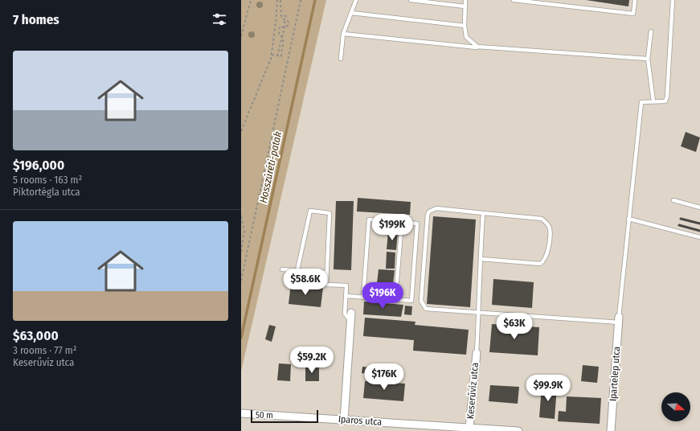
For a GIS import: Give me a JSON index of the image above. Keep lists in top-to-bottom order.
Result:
{
  "streets": {
    "street": ["Ipartelep utca", "Keserűvíz utca", "Iparos utca"]
  },
  "crossings": [
    ["Keserűvíz utca", "Iparos utca"]
  ],
  "water": ["Hosszúréti-patak"],
  "scale_bar": "50 m",
  "north": "right",
  "page": {
    "heading": "7 homes",
    "list": [
      {
        "name": "$196,000",
        "note": "5 rooms · 163 m² · Piktortégla utca"
      },
      {
        "name": "$63,000",
        "note": "3 rooms · 77 m² · Keserűvíz utca"
      }
    ],
    "price": [
      "$199K",
      "$58.6K",
      "$196K",
      "$63K",
      "$59.2K",
      "$176K",
      "$99.9K"
    ],
    "scale": "50 m"
  }
}
